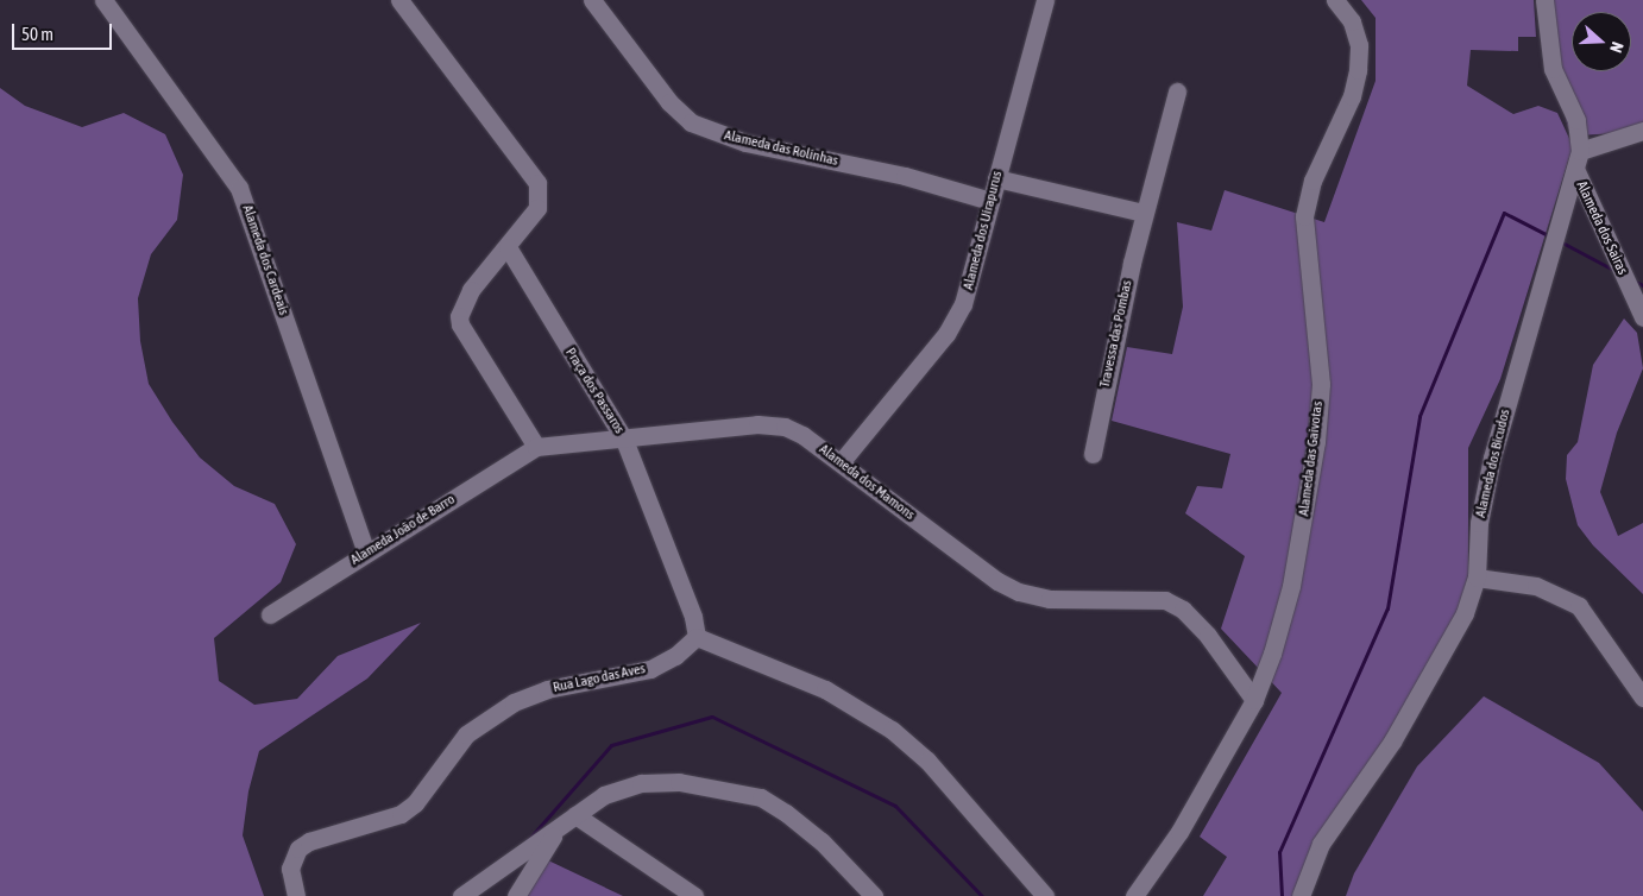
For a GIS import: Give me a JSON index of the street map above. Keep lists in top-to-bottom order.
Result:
{
  "streets": {
    "street": [
      "Alameda das Rolinhas",
      "Alameda dos Sairas",
      "Alameda dos Uírapurus",
      "Alameda dos Cardeais",
      "Travessa das Pombas",
      "Praça dos Passaros",
      "Alameda das Gaivotas",
      "Alameda dos Bicudos",
      "Alameda dos Mamons",
      "Alameda João de Barro",
      "Rua Lago das Aves"
    ]
  },
  "crossings": [
    ["Alameda das Rolinhas", "Alameda dos Uírapurus"],
    ["Alameda dos Sairas", "Alameda dos Bicudos"],
    ["Alameda dos Uírapurus", "Alameda dos Mamons"],
    ["Alameda dos Cardeais", "Alameda João de Barro"],
    ["Praça dos Passaros", "Alameda dos Mamons"],
    ["Praça dos Passaros", "Alameda João de Barro"],
    ["Alameda das Gaivotas", "Alameda dos Mamons"]
  ],
  "scale_bar": "50 m",
  "north": "right"
}
